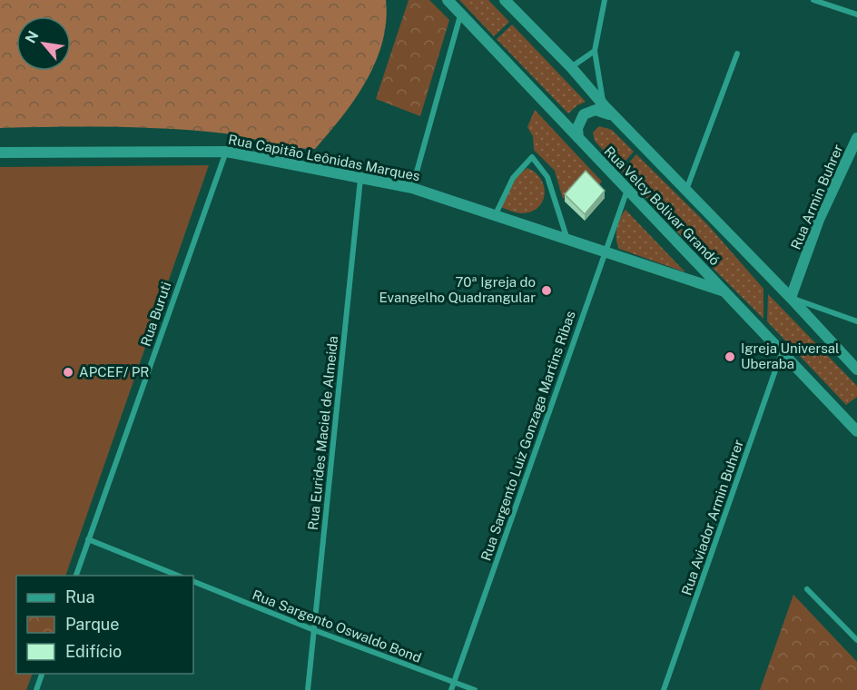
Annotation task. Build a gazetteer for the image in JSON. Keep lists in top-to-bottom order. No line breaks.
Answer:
{"streets":{"main road":["Rua Capitão Leônidas Marques","Rua Armin Buhrer","Rua Velcy Bolivar Grandó"],"street":["Rua Buruti","Rua Eurides Maciel de Almeida","Rua Sargento Luiz Gonzaga Martins Ribas","Rua Aviador Armin Buhrer","Rua Sargento Oswaldo Bond"]},"crossings":[["Rua Capitão Leônidas Marques","Rua Velcy Bolivar Grandó"],["Rua Capitão Leônidas Marques","Rua Buruti"],["Rua Capitão Leônidas Marques","Rua Eurides Maciel de Almeida"],["Rua Capitão Leônidas Marques","Rua Sargento Luiz Gonzaga Martins Ribas"],["Rua Armin Buhrer","Rua Velcy Bolivar Grandó"],["Rua Velcy Bolivar Grandó","Rua Sargento Luiz Gonzaga Martins Ribas"],["Rua Velcy Bolivar Grandó","Rua Aviador Armin Buhrer"],["Rua Eurides Maciel de Almeida","Rua Sargento Oswaldo Bond"],["Rua Sargento Luiz Gonzaga Martins Ribas","Rua Sargento Oswaldo Bond"]],"places":["70ª Igreja do Evangelho Quadrangular","Igreja Universal Uberaba","APCEF/ PR"],"legend":["Rua","Parque","Edifício"],"north":"top left"}
